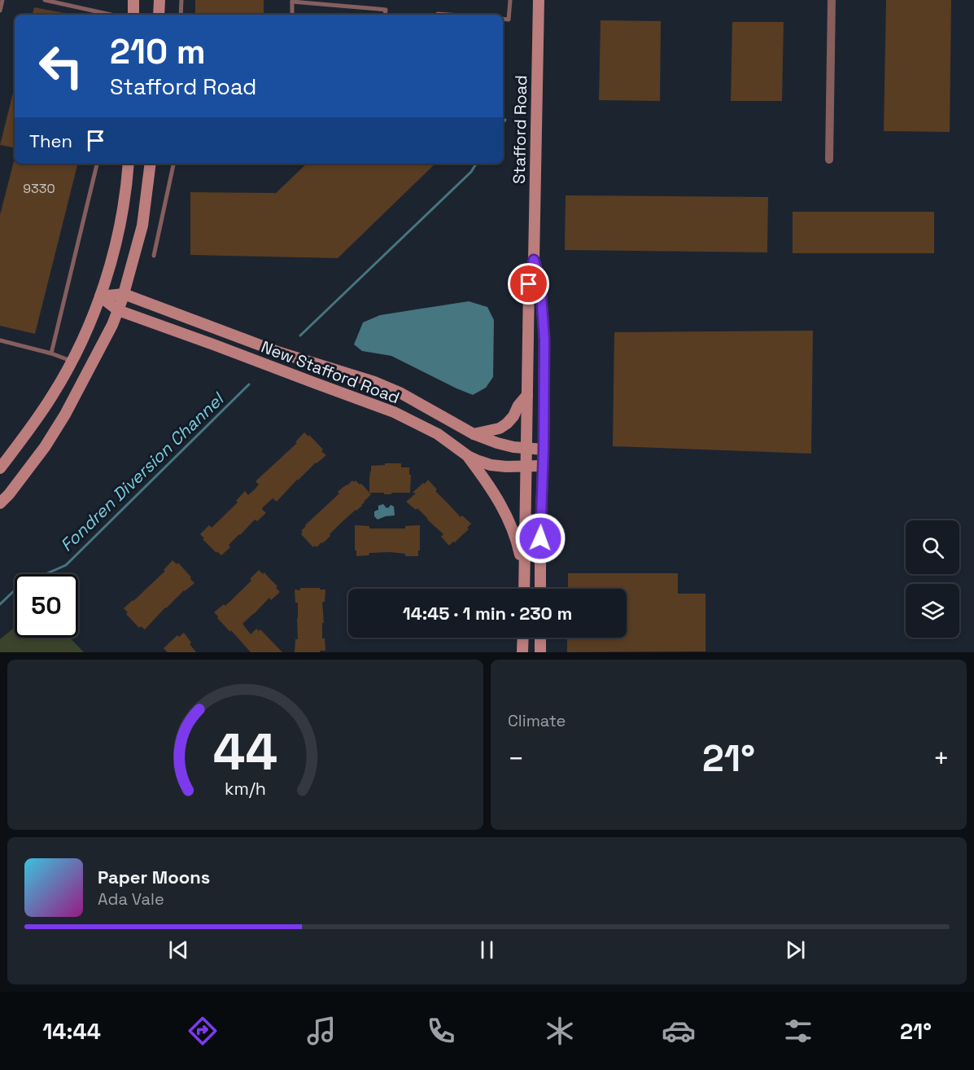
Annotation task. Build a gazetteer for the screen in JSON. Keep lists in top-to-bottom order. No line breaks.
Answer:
{"streets":{"main road":["Stafford Road","New Stafford Road"]},"crossings":[["Stafford Road","New Stafford Road"]],"water":["Fondren Diversion Channel"],"house_numbers":["9330"],"page":{"turn":["210 m","Stafford Road"],"then":"Then","limit":"50","trip":"14:45 · 1 min · 230 m","tile":"Climate","heat":["−","21°","+"],"song":["Paper Moons","Ada Vale"],"tabs":["14:44","21°"],"gauge":["44","km/h"]}}
